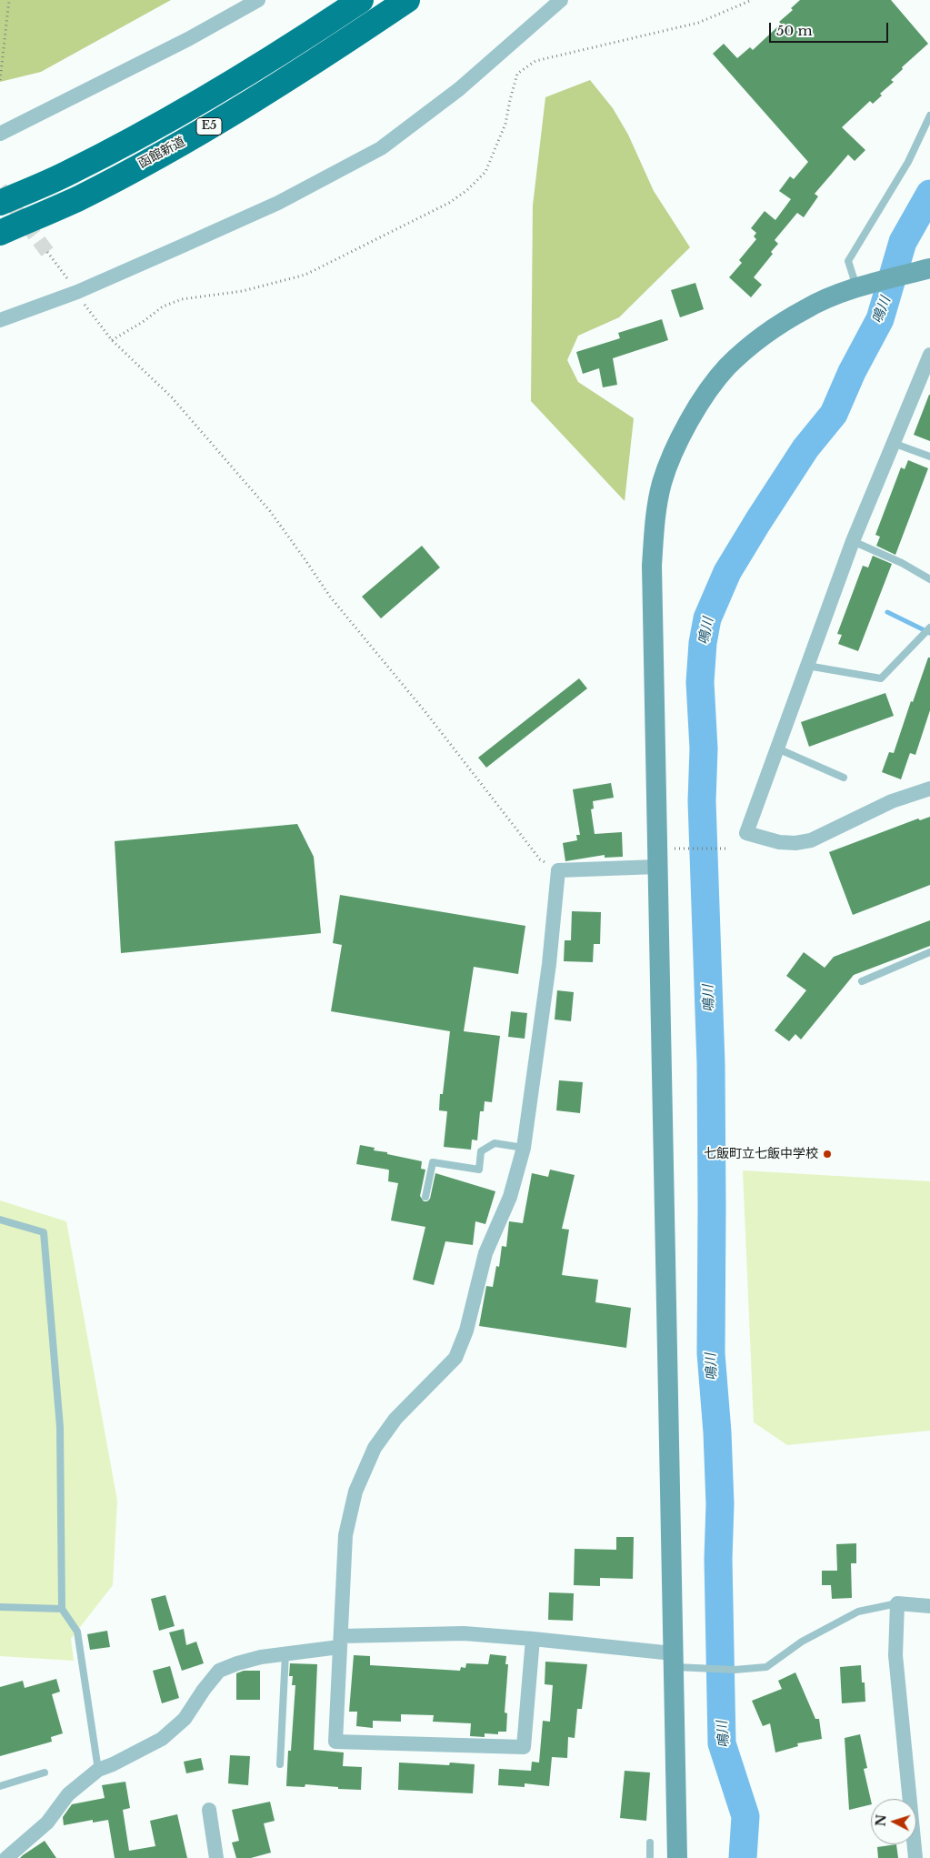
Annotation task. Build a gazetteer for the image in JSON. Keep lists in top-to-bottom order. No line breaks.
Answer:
{"streets":{"highway":["E5","函館新道"]},"water":["鳴川"],"places":["七飯町立七飯中学校"],"scale_bar":"50 m","north":"left"}
